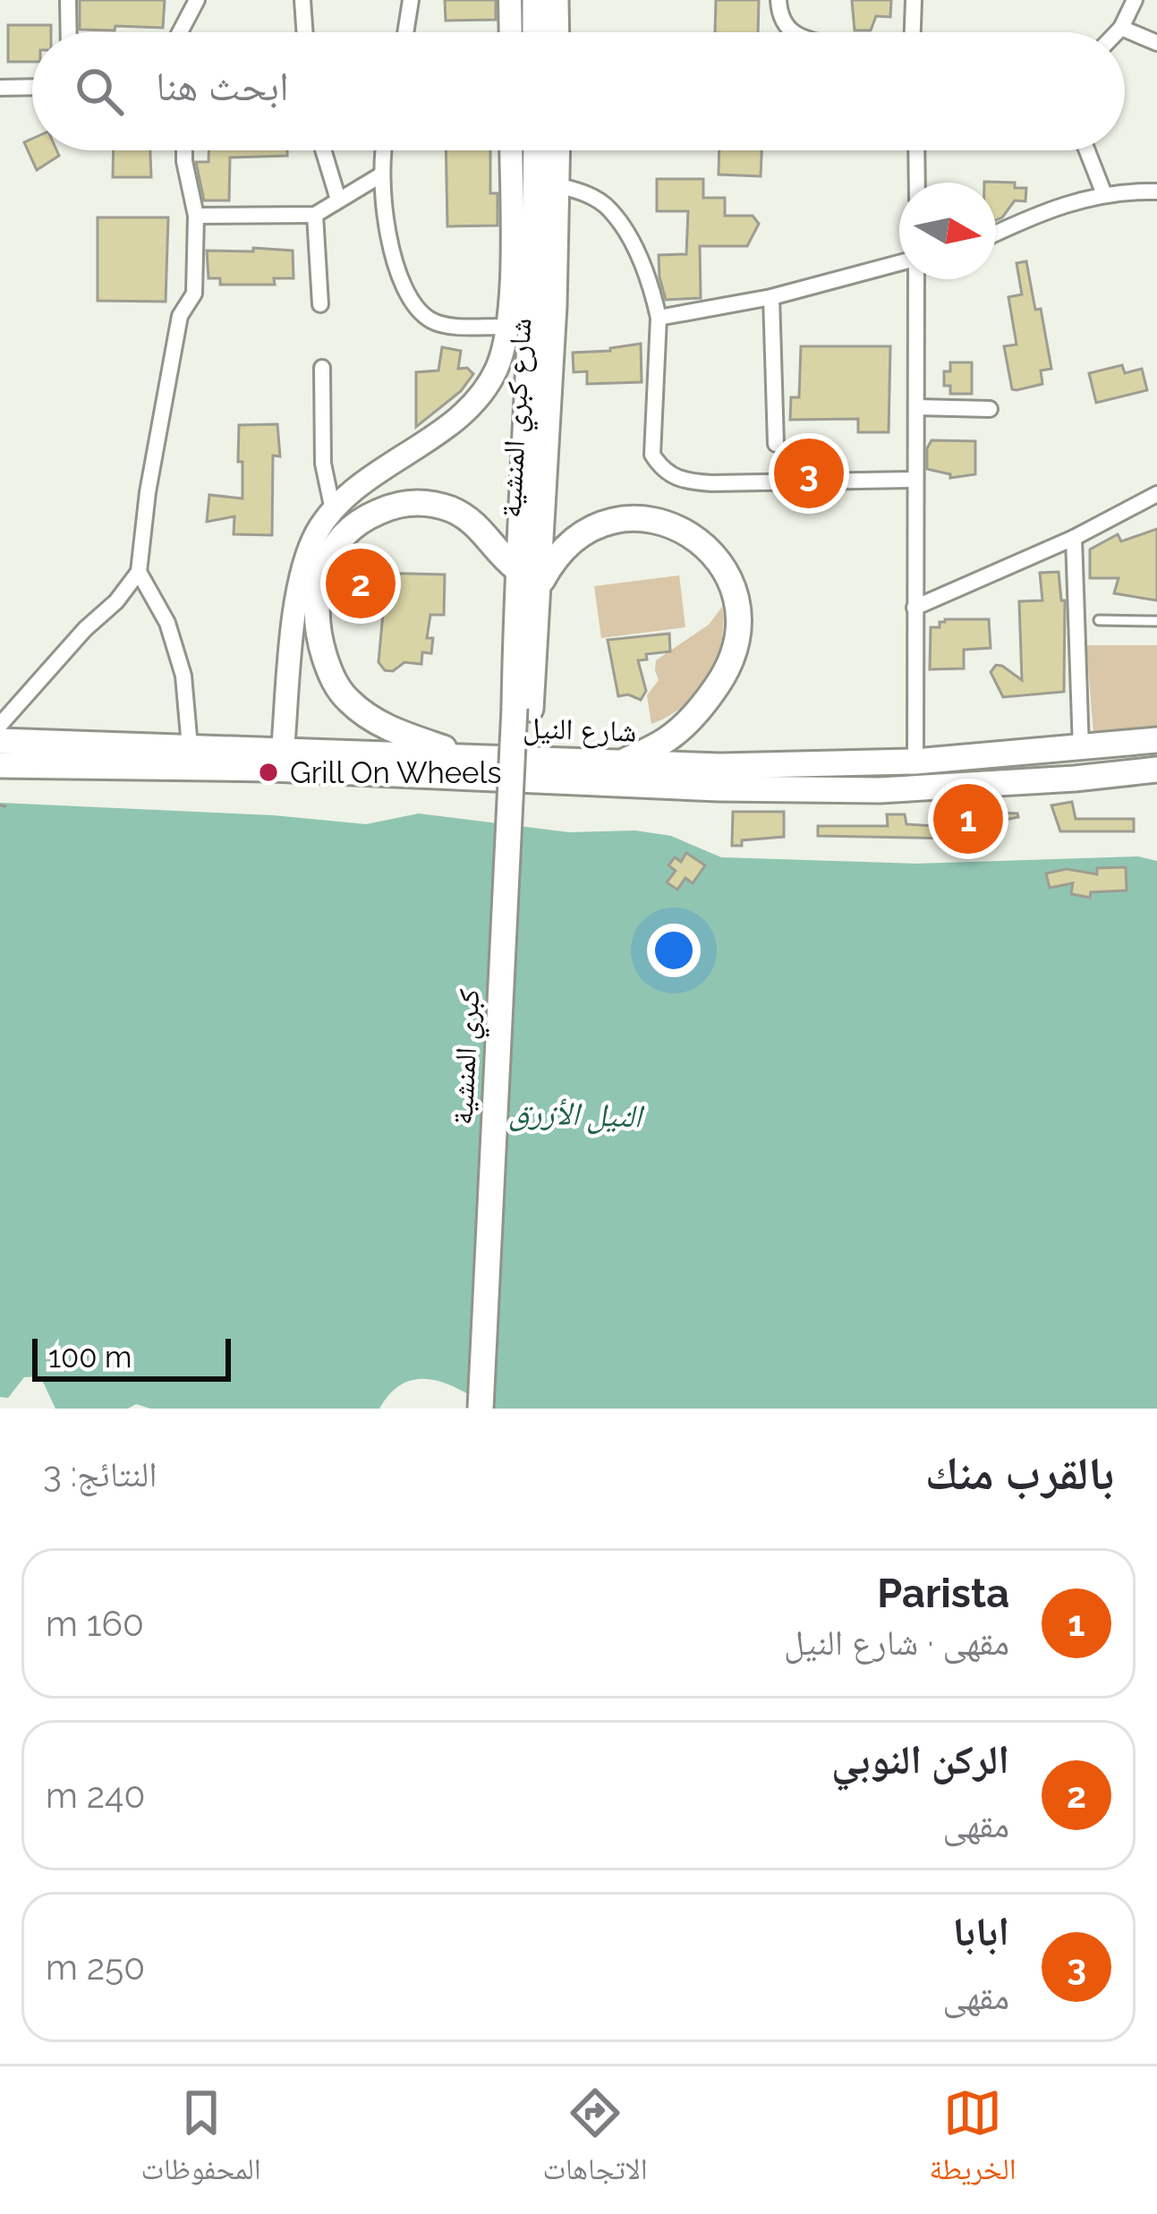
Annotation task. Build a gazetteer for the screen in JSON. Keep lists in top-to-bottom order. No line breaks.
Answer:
{"streets":{"main road":["شارع كبري المنشية","شارع النيل","كبري المنشية"]},"crossings":[["شارع كبري المنشية","كبري المنشية"]],"water":["النيل الأزرق"],"places":["Grill On Wheels"],"scale_bar":"100 m","north":"right","page":{"search":"ابحث هنا","pins":["3","2","1"],"scale":"100 m","heading":["بالقرب منك","النتائج: 3"],"list":[{"mark":"1","name":"Parista","note":"مقهى · شارع النيل","value":"160 m"},{"mark":"2","name":"الركن النوبي","note":"مقهى","value":"240 m"},{"mark":"3","name":"ابابا","note":"مقهى","value":"250 m"}],"nav":["الخريطة","الاتجاهات","المحفوظات"]}}
